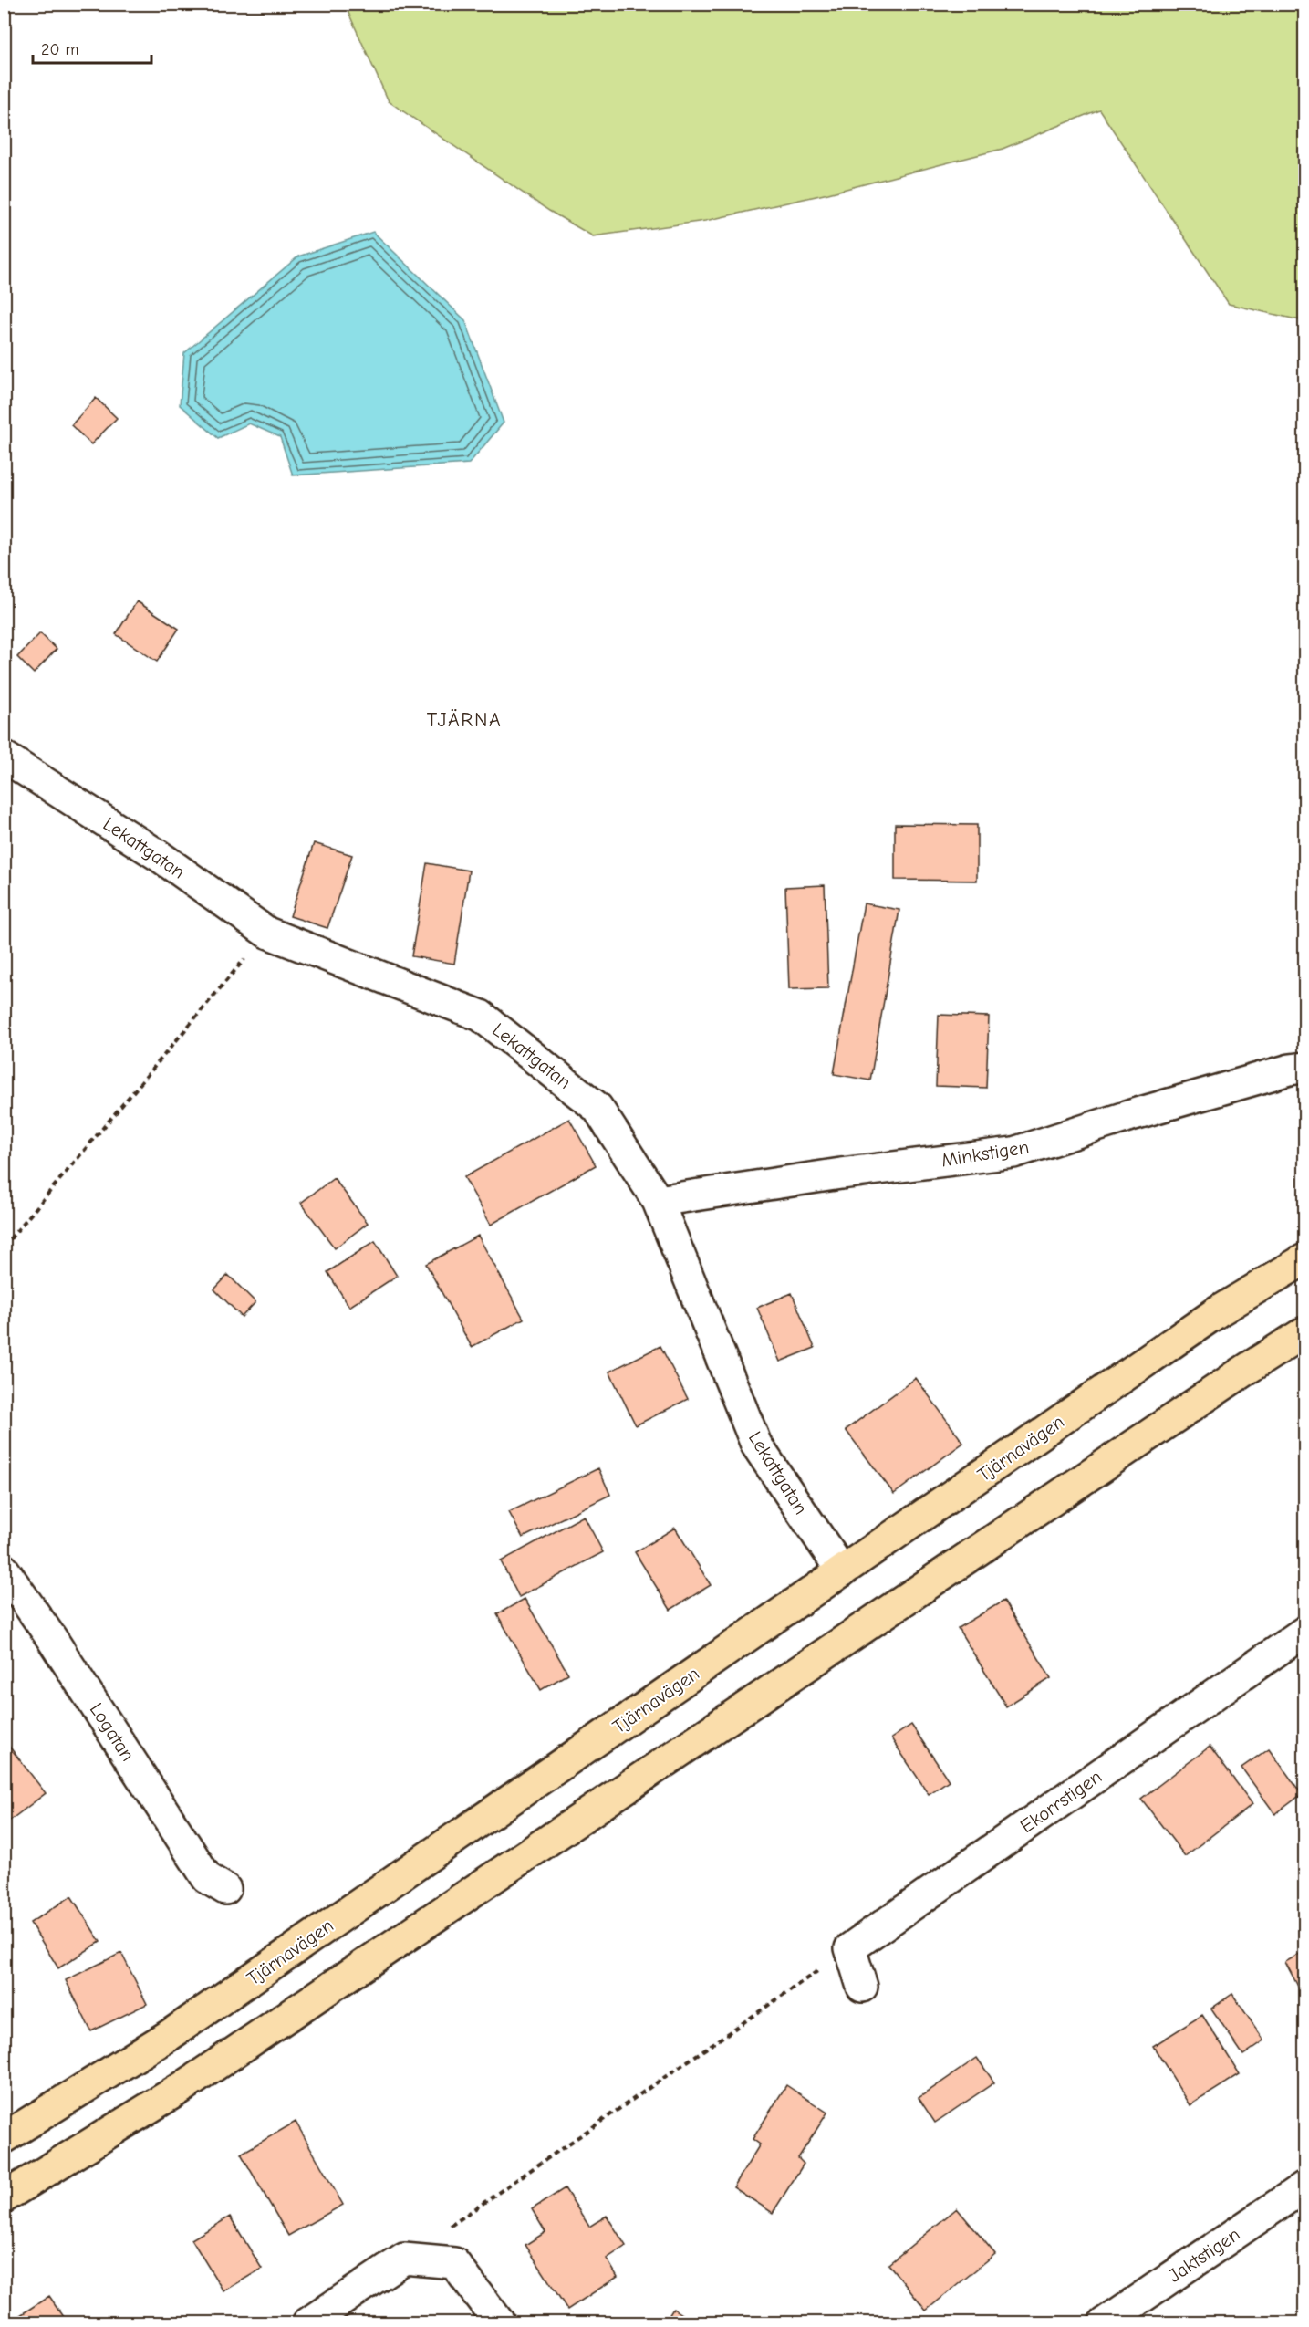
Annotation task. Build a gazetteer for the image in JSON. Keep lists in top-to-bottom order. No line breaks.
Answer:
{"streets":{"highway":["Tjärnavägen"],"street":["Lekattgatan","Minkstigen","Logatan","Ekorrstigen","Jaktstigen"]},"crossings":[["Lekattgatan","Minkstigen"],["Lekattgatan","Tjärnavägen"]],"districts":["TJÄRNA"],"scale_bar":"20 m"}
